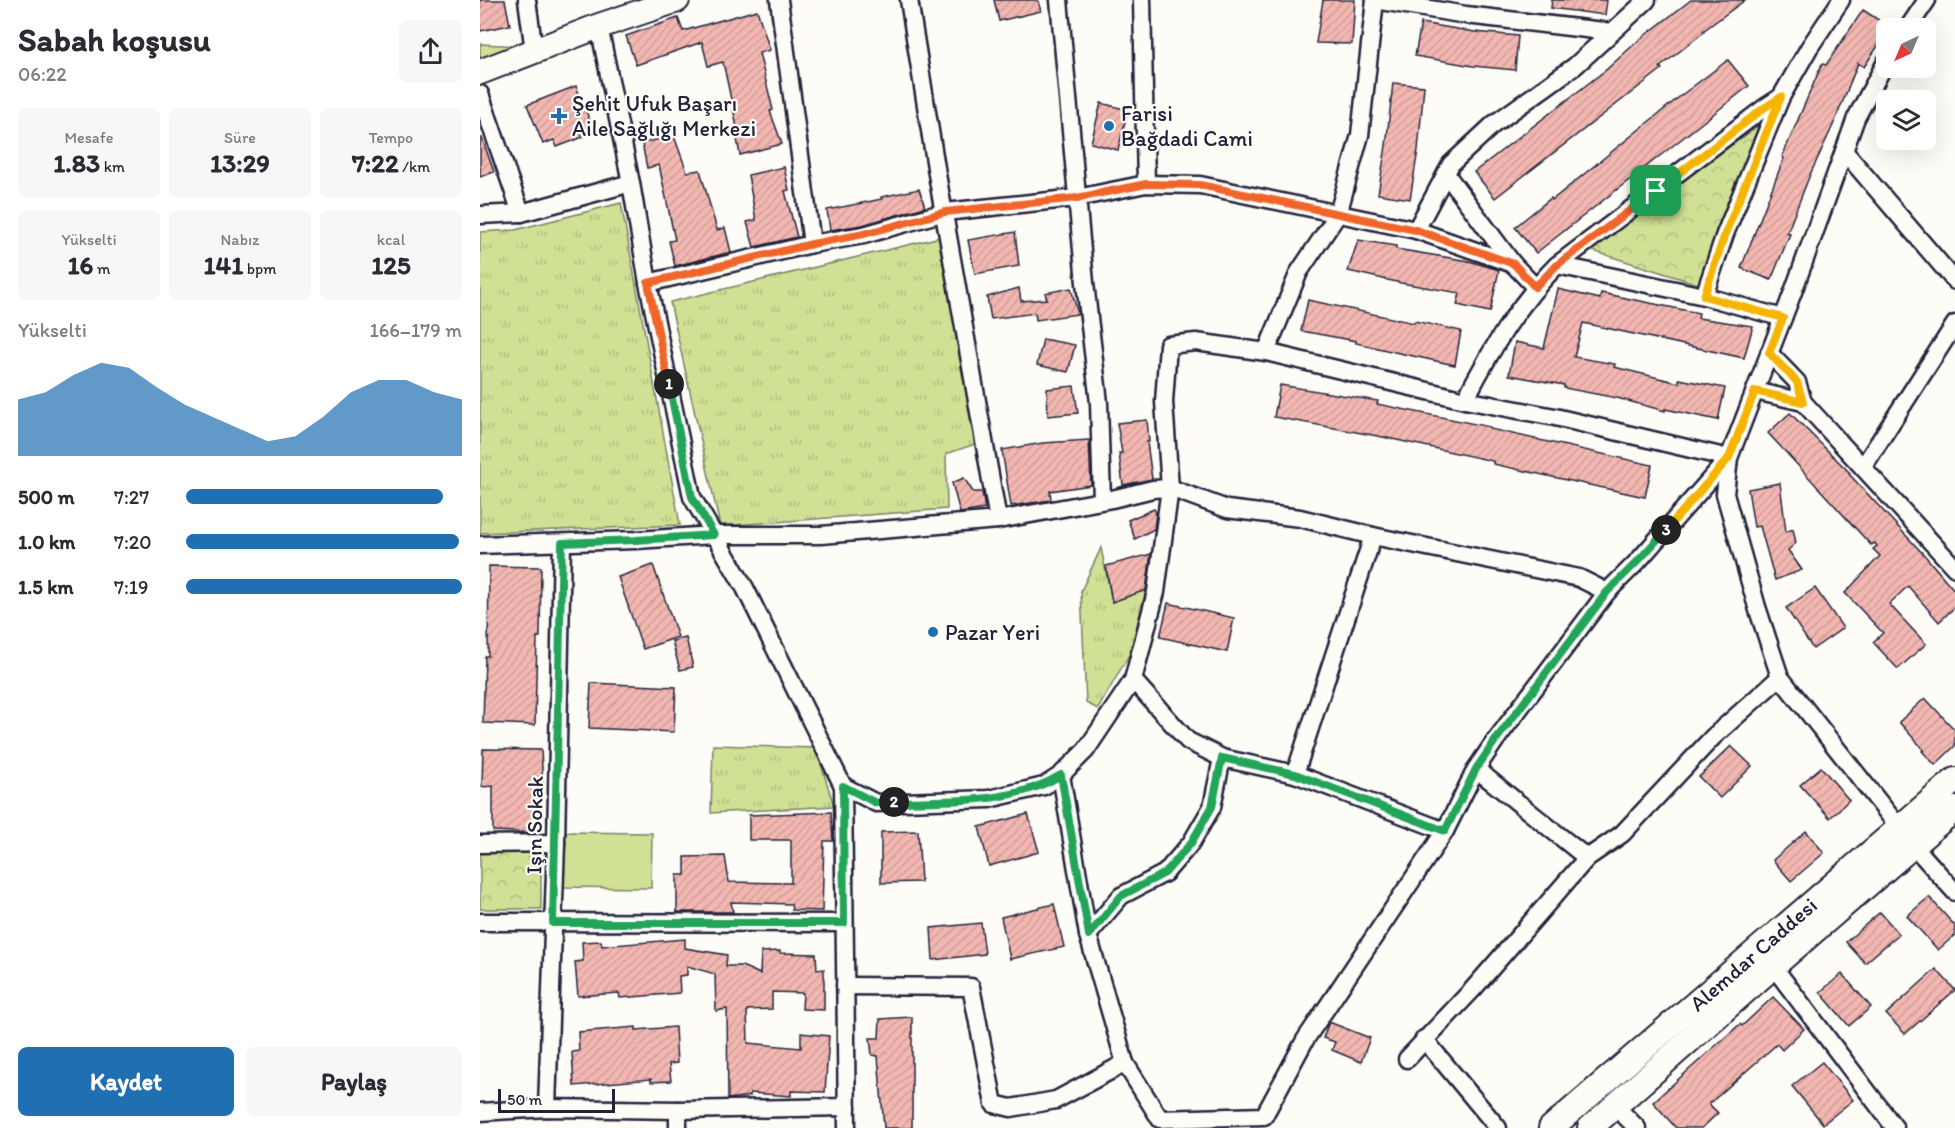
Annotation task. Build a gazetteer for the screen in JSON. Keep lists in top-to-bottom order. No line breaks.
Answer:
{"streets":{"main road":["Alemdar Caddesi"],"street":["Işın Sokak"]},"places":{"health":["Şehit Ufuk Başarı Aile Sağlığı Merkezi"],"other":["Farisi Bağdadi Cami","Pazar Yeri"]},"scale_bar":"50 m","north":"bottom left","page":{"heading":["Sabah koşusu","06:22"],"stats":[["Mesafe","1.83 km"],["Süre","13:29"],["Tempo","7:22 /km"],["Yükselti","16 m"],["Nabız","141 bpm"],["kcal","125"]],"chart":["Yükselti","166–179 m"],"pins":["1","3","2"],"list":[{"name":"500 m","note":"7:27"},{"name":"1.0 km","note":"7:20"},{"name":"1.5 km","note":"7:19"}],"buttons":["Kaydet","Paylaş"],"scale":"50 m"}}
